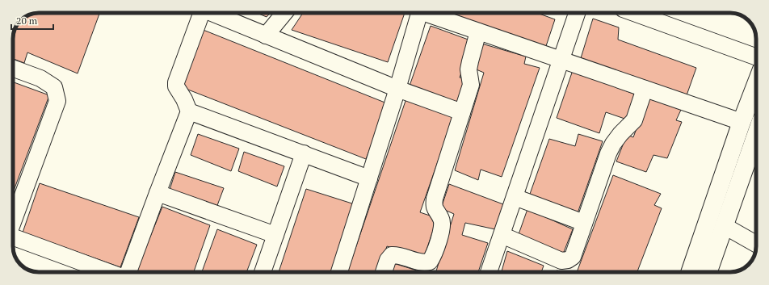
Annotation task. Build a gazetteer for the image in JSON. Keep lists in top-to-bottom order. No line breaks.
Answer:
{"scale_bar":"20 m"}
